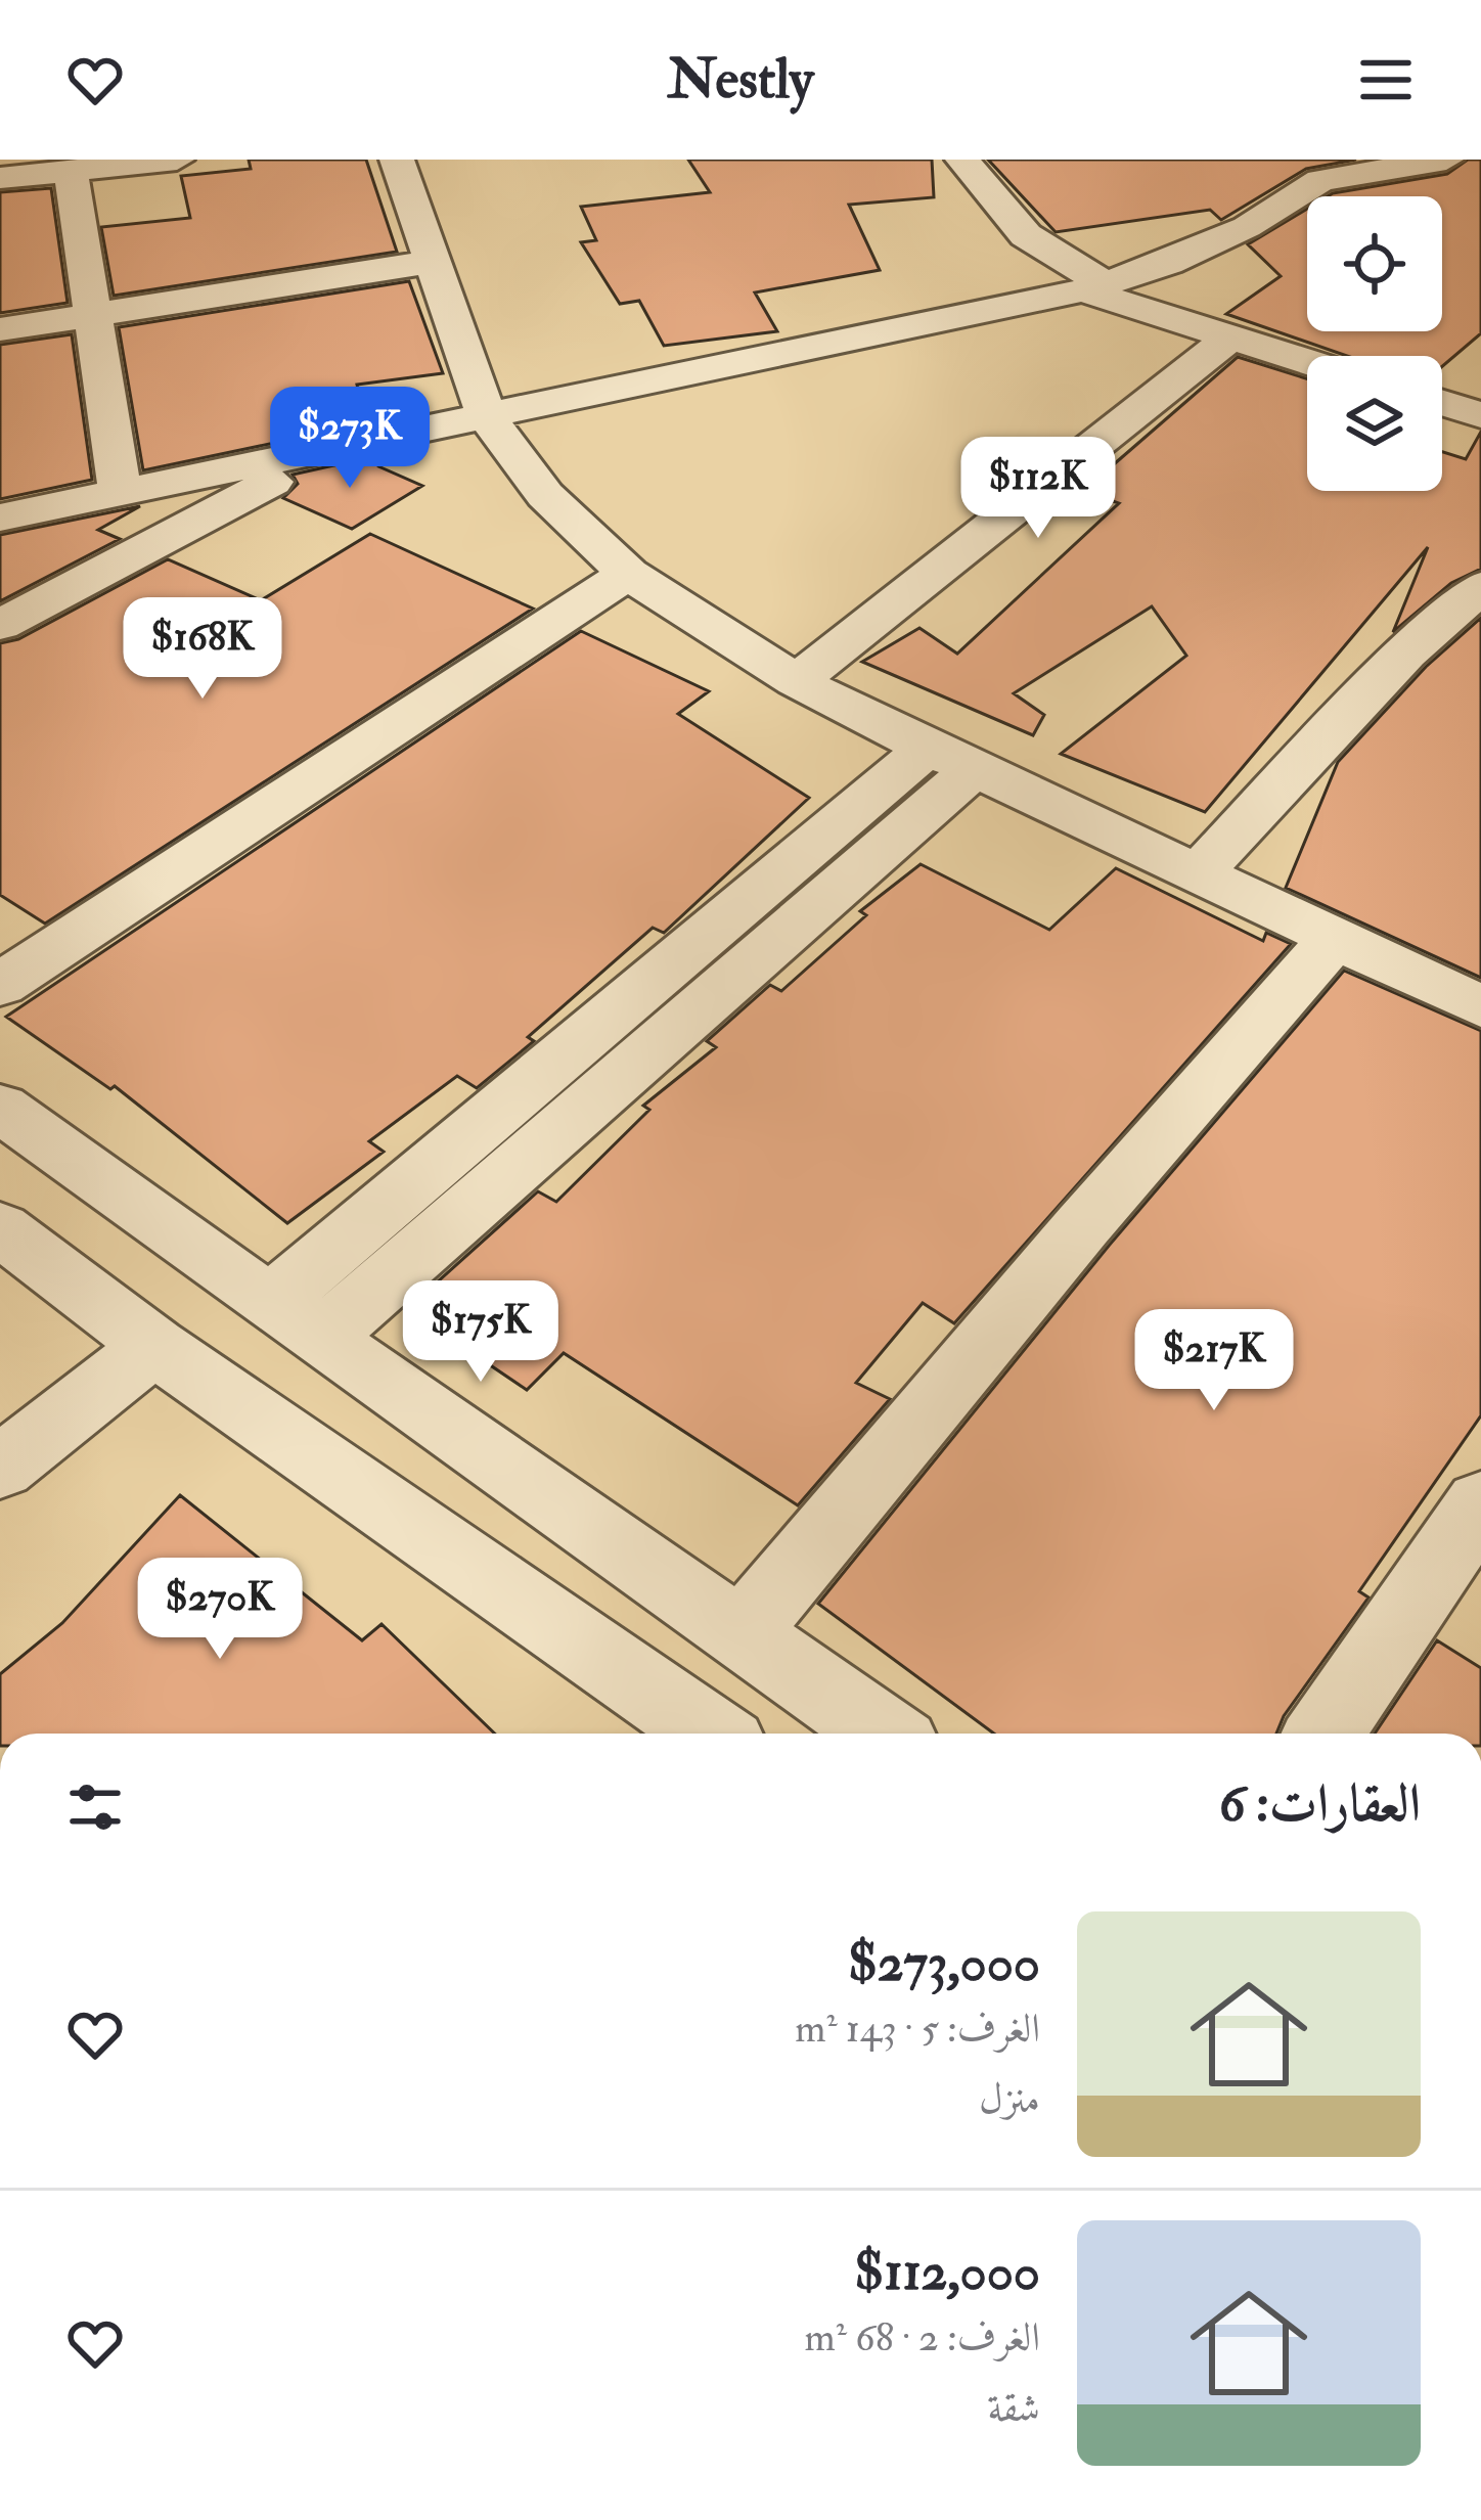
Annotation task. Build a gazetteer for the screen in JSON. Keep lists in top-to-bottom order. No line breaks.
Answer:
{"page":{"header":"Nestly","price":["$273K","$112K","$168K","$175K","$217K","$270K"],"heading":"العقارات: 6","list":[{"name":"$273,000","note":"الغرف: 5 · 143 m² · منزل"},{"name":"$112,000","note":"الغرف: 2 · 68 m² · شقة"}]}}
